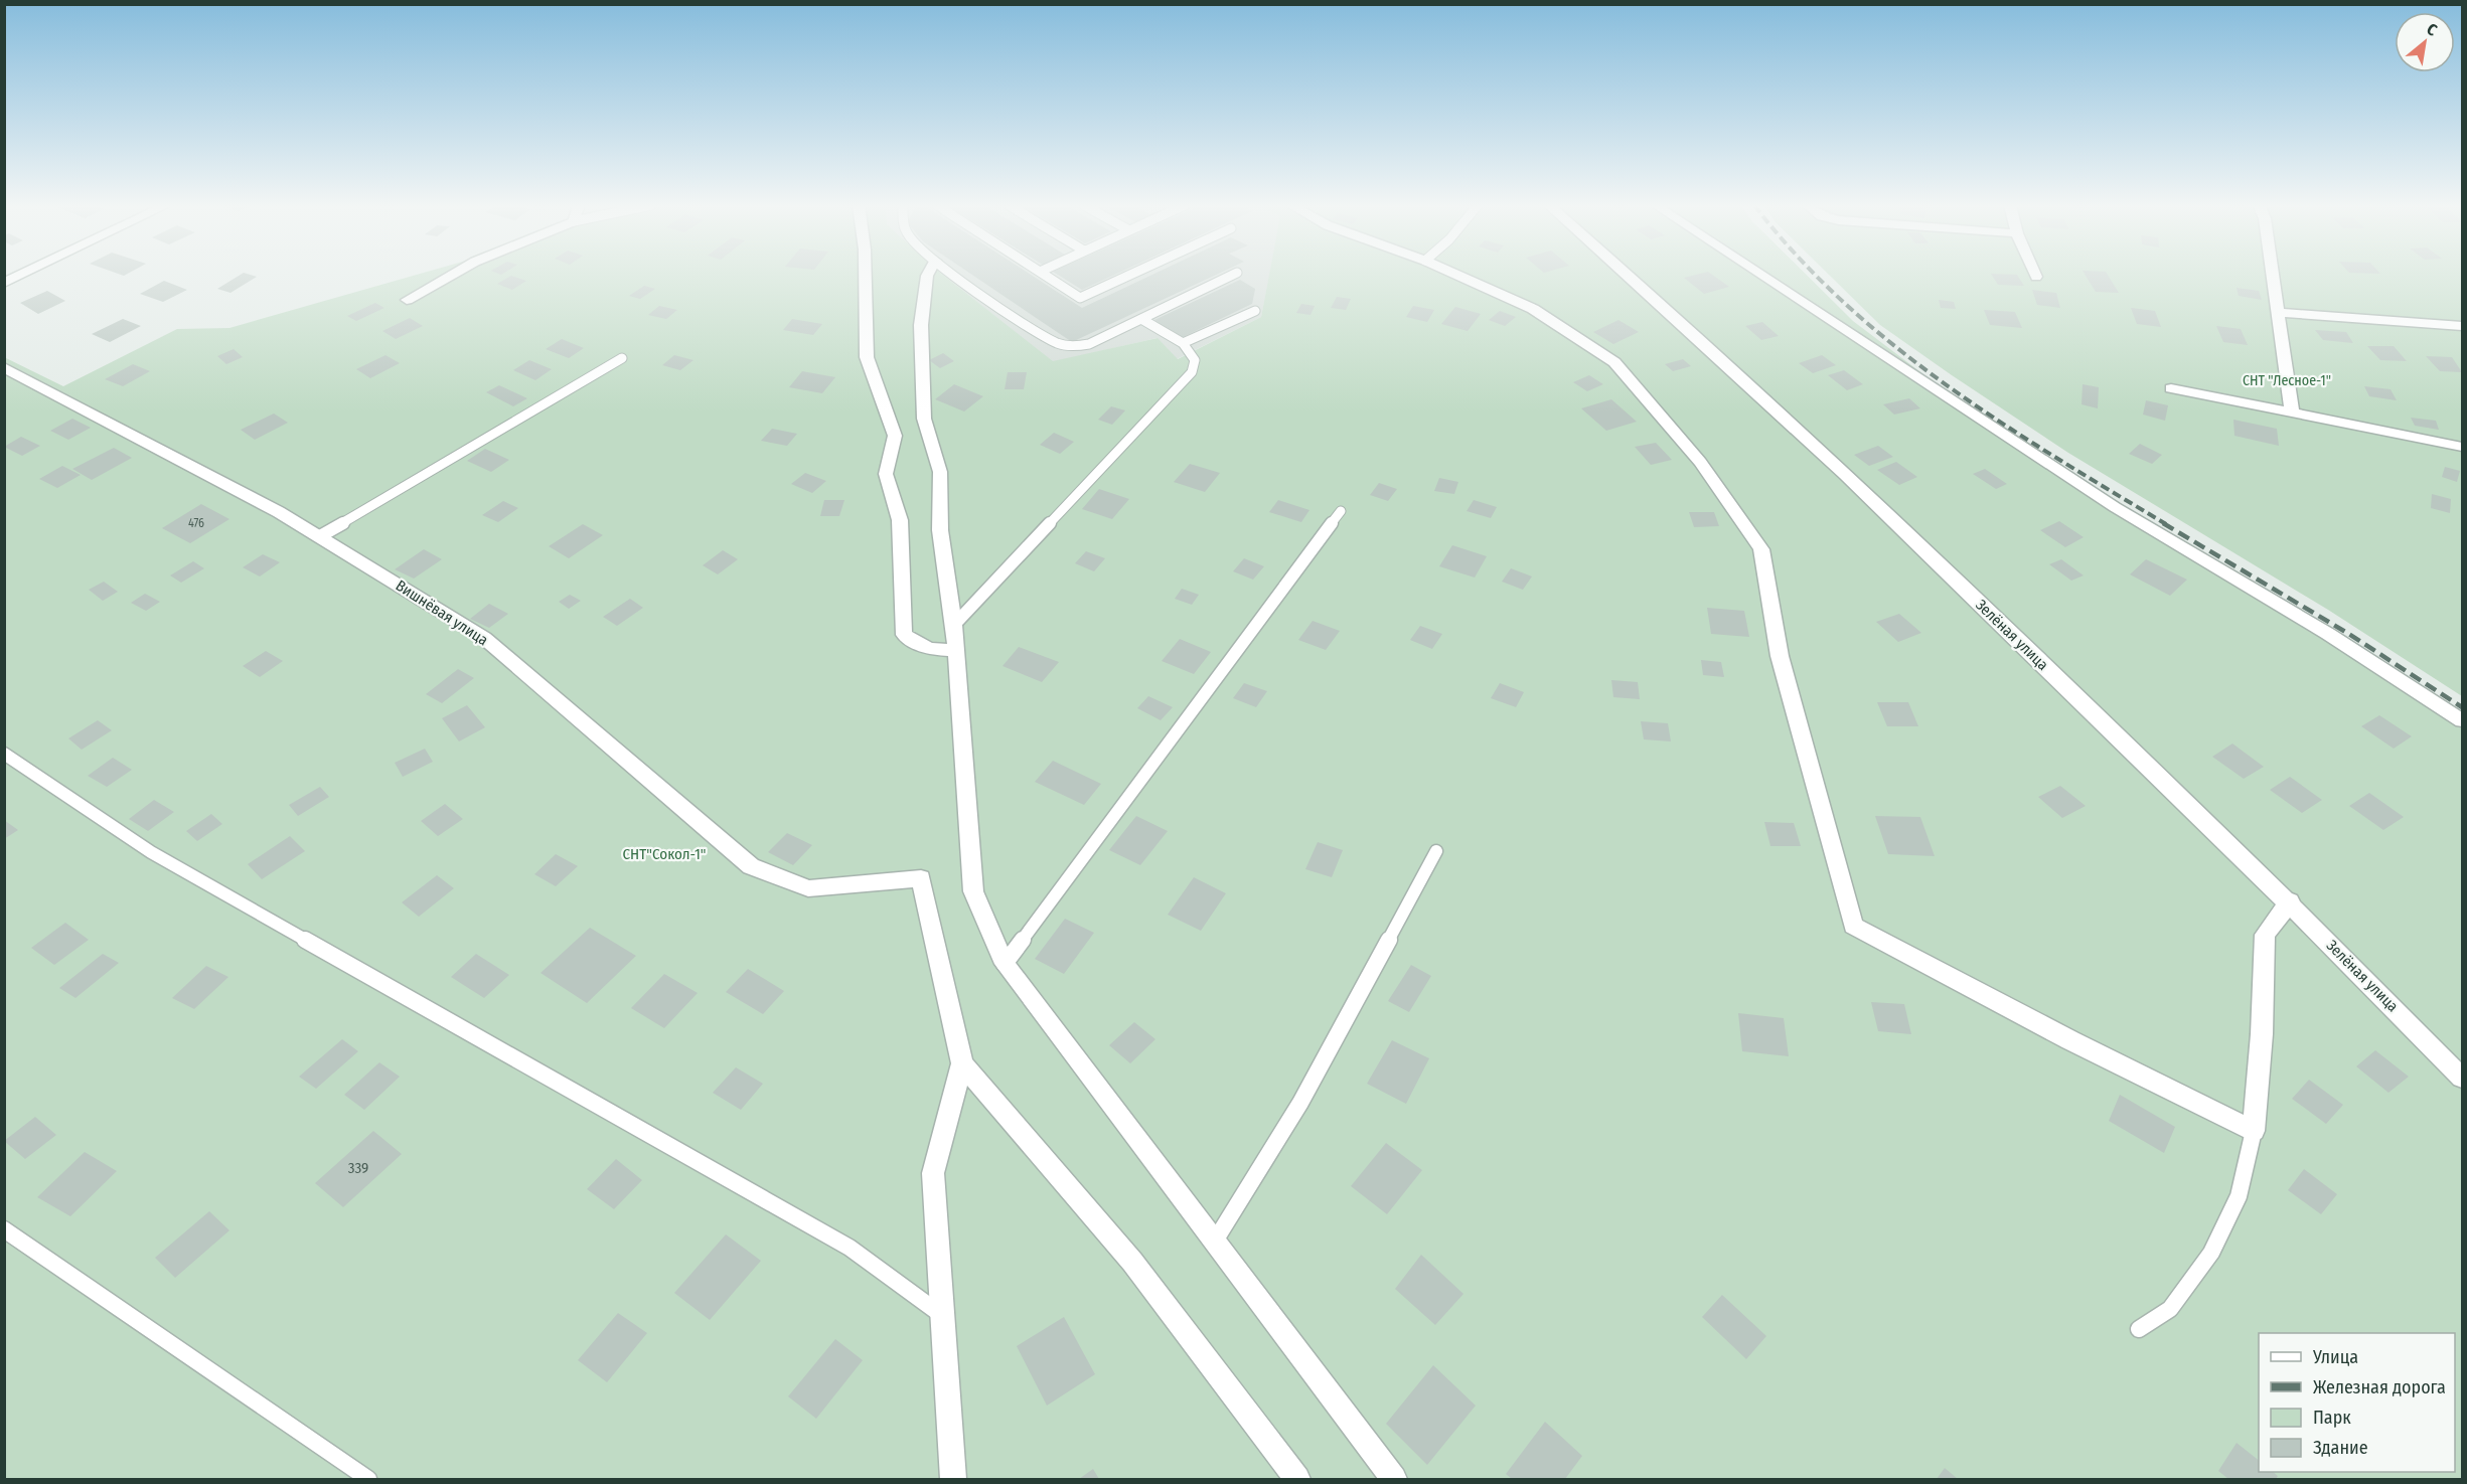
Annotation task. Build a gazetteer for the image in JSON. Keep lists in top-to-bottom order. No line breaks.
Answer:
{"streets":{"street":["Вишнёвая улица","Зелёная улица"]},"parks":["СНТ \"Лесное-1\"","СНТ\"Сокол-1\""],"house_numbers":["476","339"],"legend":["Улица","Железная дорога","Парк","Здание"],"north":"top right"}
